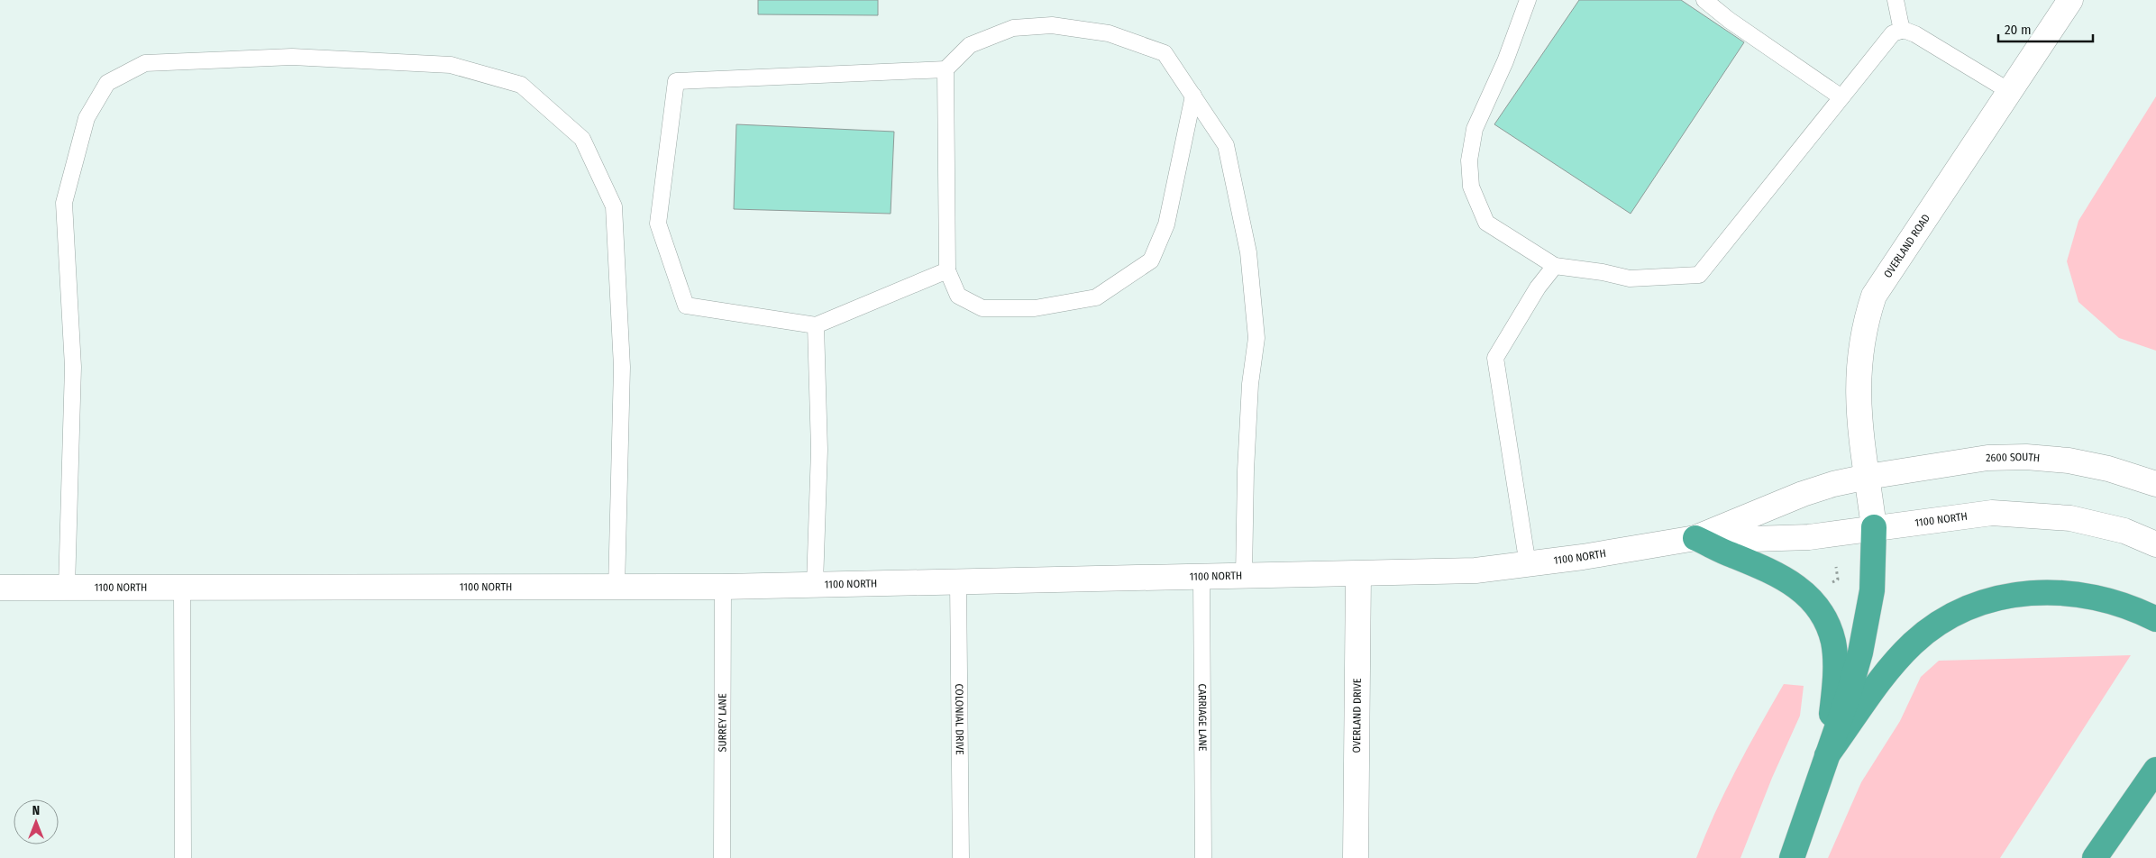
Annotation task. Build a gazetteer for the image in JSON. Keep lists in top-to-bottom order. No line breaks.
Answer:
{"streets":{"main road":["OVERLAND ROAD","2600 SOUTH","1100 NORTH","OVERLAND DRIVE"],"lane":["CARRIAGE LANE","COLONIAL DRIVE","SURREY LANE"]},"crossings":[["OVERLAND ROAD","2600 SOUTH"],["OVERLAND ROAD","1100 NORTH"],["2600 SOUTH","1100 NORTH"],["1100 NORTH","OVERLAND DRIVE"],["1100 NORTH","CARRIAGE LANE"],["1100 NORTH","COLONIAL DRIVE"],["1100 NORTH","SURREY LANE"]],"scale_bar":"20 m","north":"top"}
